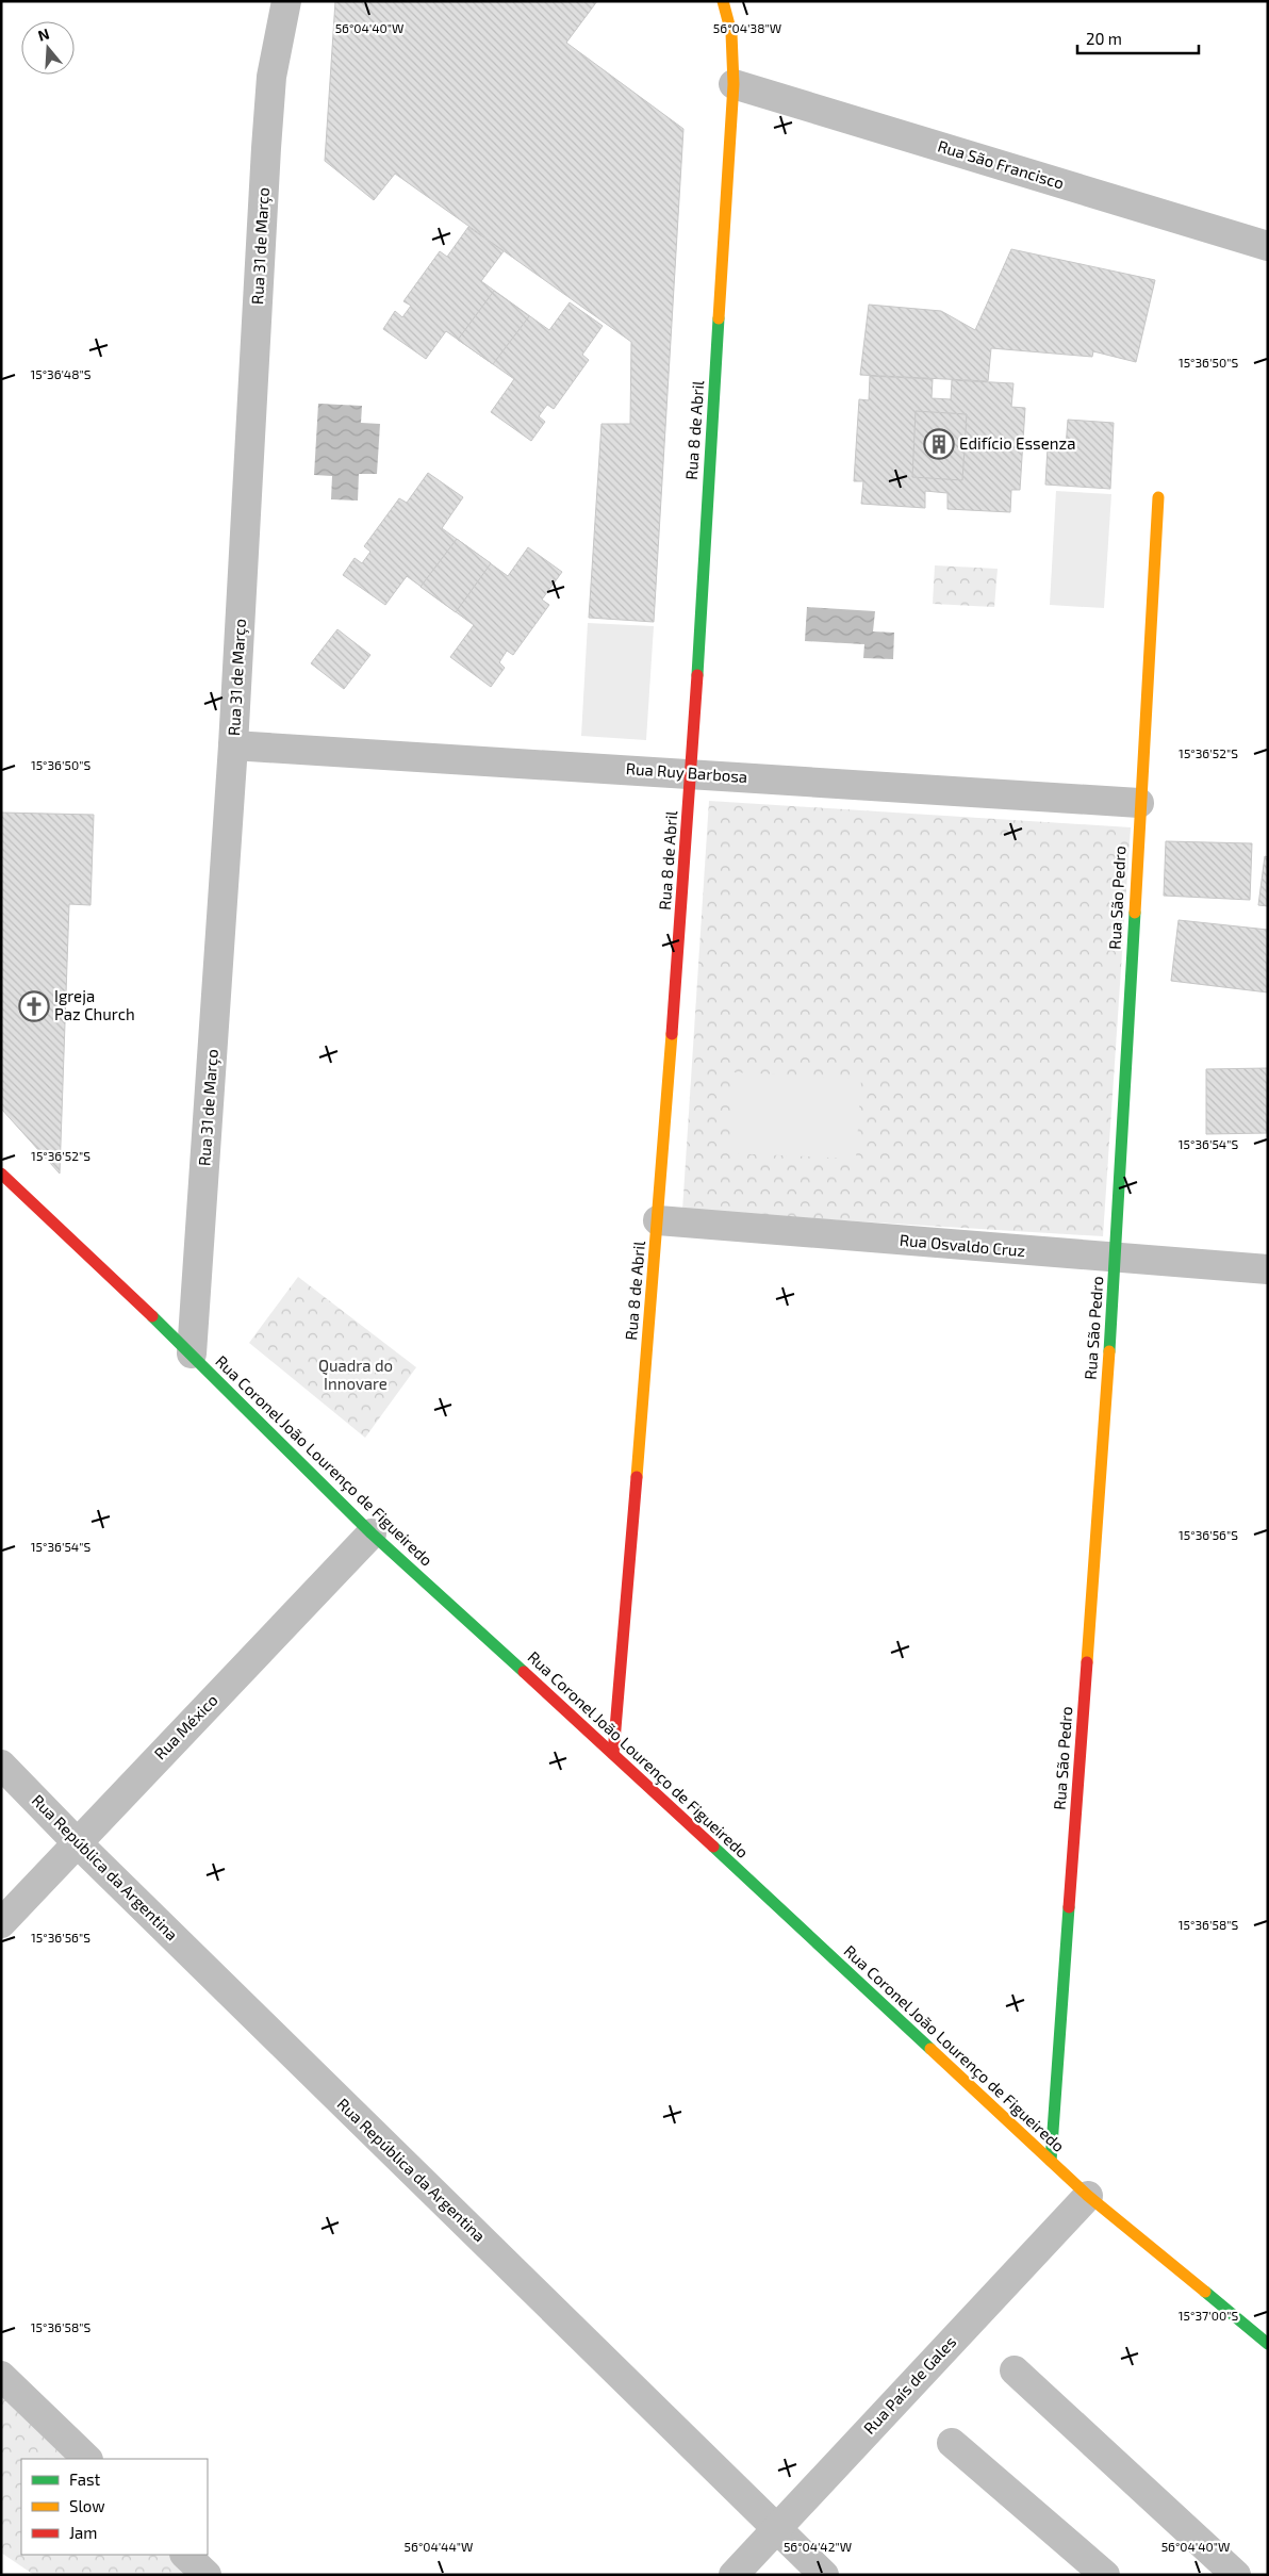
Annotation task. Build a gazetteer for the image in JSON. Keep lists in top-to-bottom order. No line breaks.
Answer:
{"streets":{"street":["Rua São Francisco","Rua 31 de Março","Rua 8 de Abril","Rua Ruy Barbosa","Rua São Pedro","Rua Osvaldo Cruz","Rua Coronel João Lourenço de Figueiredo","Rua México","Rua República da Argentina","Rua País de Gales"]},"crossings":[["Rua São Francisco","Rua 8 de Abril"],["Rua 31 de Março","Rua Ruy Barbosa"],["Rua 31 de Março","Rua Coronel João Lourenço de Figueiredo"],["Rua 8 de Abril","Rua Ruy Barbosa"],["Rua 8 de Abril","Rua Osvaldo Cruz"],["Rua 8 de Abril","Rua Coronel João Lourenço de Figueiredo"],["Rua Ruy Barbosa","Rua São Pedro"],["Rua São Pedro","Rua Osvaldo Cruz"],["Rua São Pedro","Rua Coronel João Lourenço de Figueiredo"],["Rua Coronel João Lourenço de Figueiredo","Rua México"],["Rua Coronel João Lourenço de Figueiredo","Rua País de Gales"],["Rua México","Rua República da Argentina"],["Rua República da Argentina","Rua País de Gales"]],"parks":["Quadra do Innovare"],"places":{"building":["Edifício Essenza"],"church":["Igreja Paz Church"]},"legend":["Fast","Slow","Jam"],"scale_bar":"20 m","north":"top","coordinates":["56°04'40\"W","56°04'38\"W","15°36'50\"S","15°36'48\"S","15°36'52\"S","15°36'54\"S","15°36'56\"S","15°36'58\"S","15°37'00\"S","56°04'44\"W","56°04'42\"W"]}
